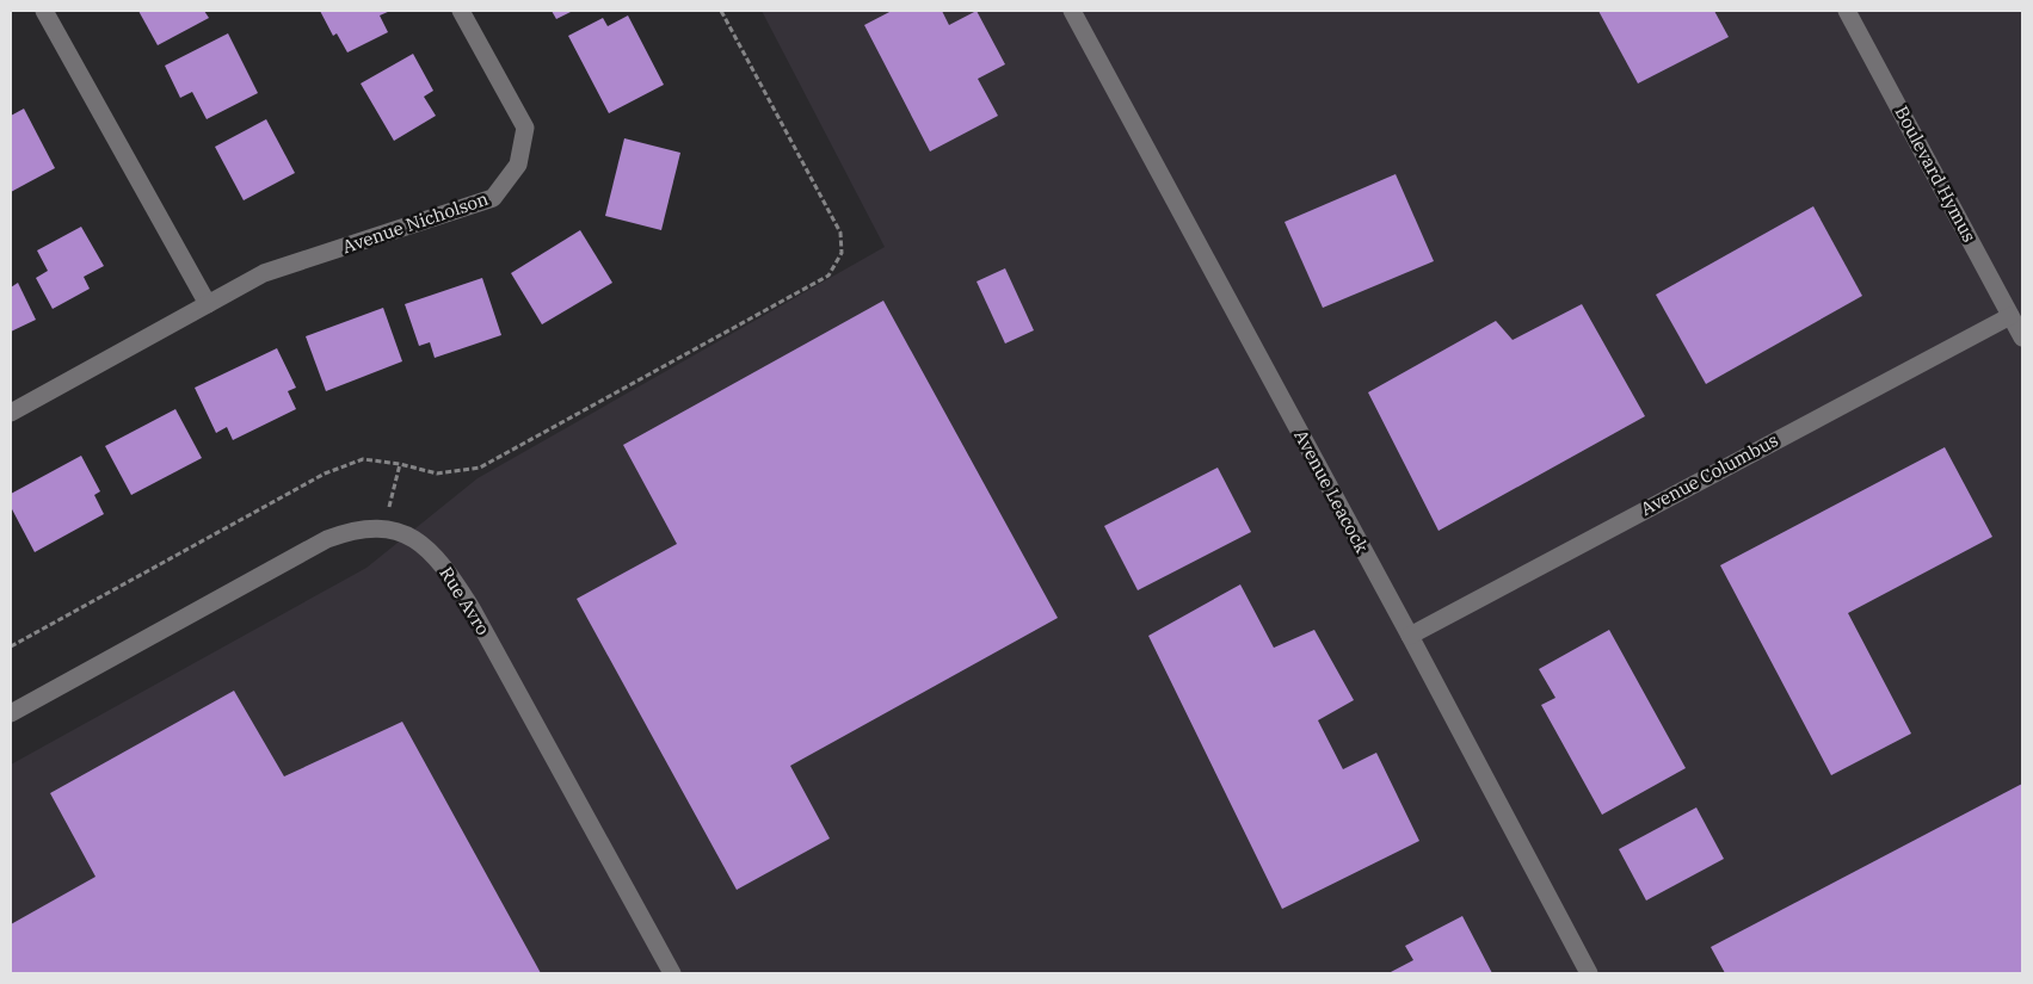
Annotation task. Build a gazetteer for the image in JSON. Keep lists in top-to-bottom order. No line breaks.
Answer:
{"streets":{"street":["Boulevard Hymus","Avenue Nicholson","Avenue Columbus","Avenue Leacock","Rue Avro"]},"crossings":[["Boulevard Hymus","Avenue Columbus"],["Avenue Columbus","Avenue Leacock"]]}
